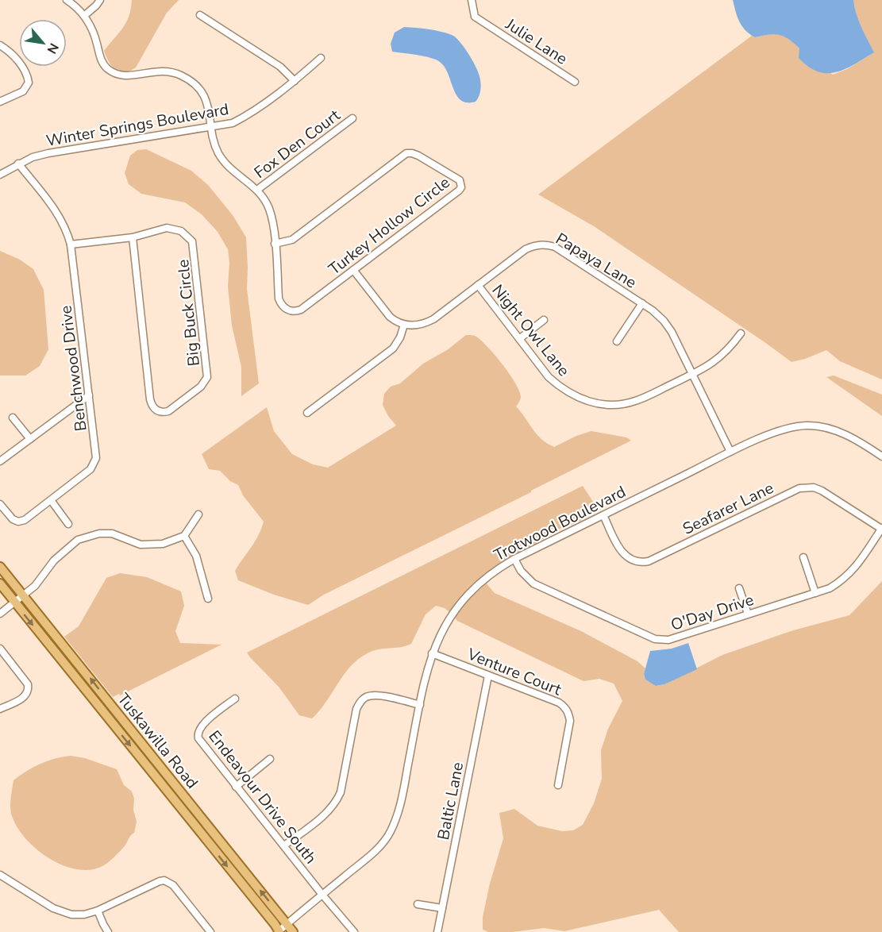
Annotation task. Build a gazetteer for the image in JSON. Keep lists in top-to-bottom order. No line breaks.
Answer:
{"streets":{"main road":["Tuskawilla Road"],"street":["Julie Lane","Winter Springs Boulevard","Fox Den Court","Turkey Hollow Circle","Papaya Lane","Big Buck Circle","Night Owl Lane","Benchwood Drive","Seafarer Lane","Trotwood Boulevard","O'Day Drive","Venture Court","Endeavour Drive South","Baltic Lane"]},"crossings":[["Winter Springs Boulevard","Benchwood Drive"],["Papaya Lane","Night Owl Lane"],["Papaya Lane","Trotwood Boulevard"],["Big Buck Circle","Benchwood Drive"],["Seafarer Lane","Trotwood Boulevard"],["Seafarer Lane","O'Day Drive"],["Trotwood Boulevard","O'Day Drive"],["Trotwood Boulevard","Venture Court"],["Trotwood Boulevard","Tuskawilla Road"],["Trotwood Boulevard","Endeavour Drive South"],["Venture Court","Baltic Lane"]],"north":"bottom right"}
